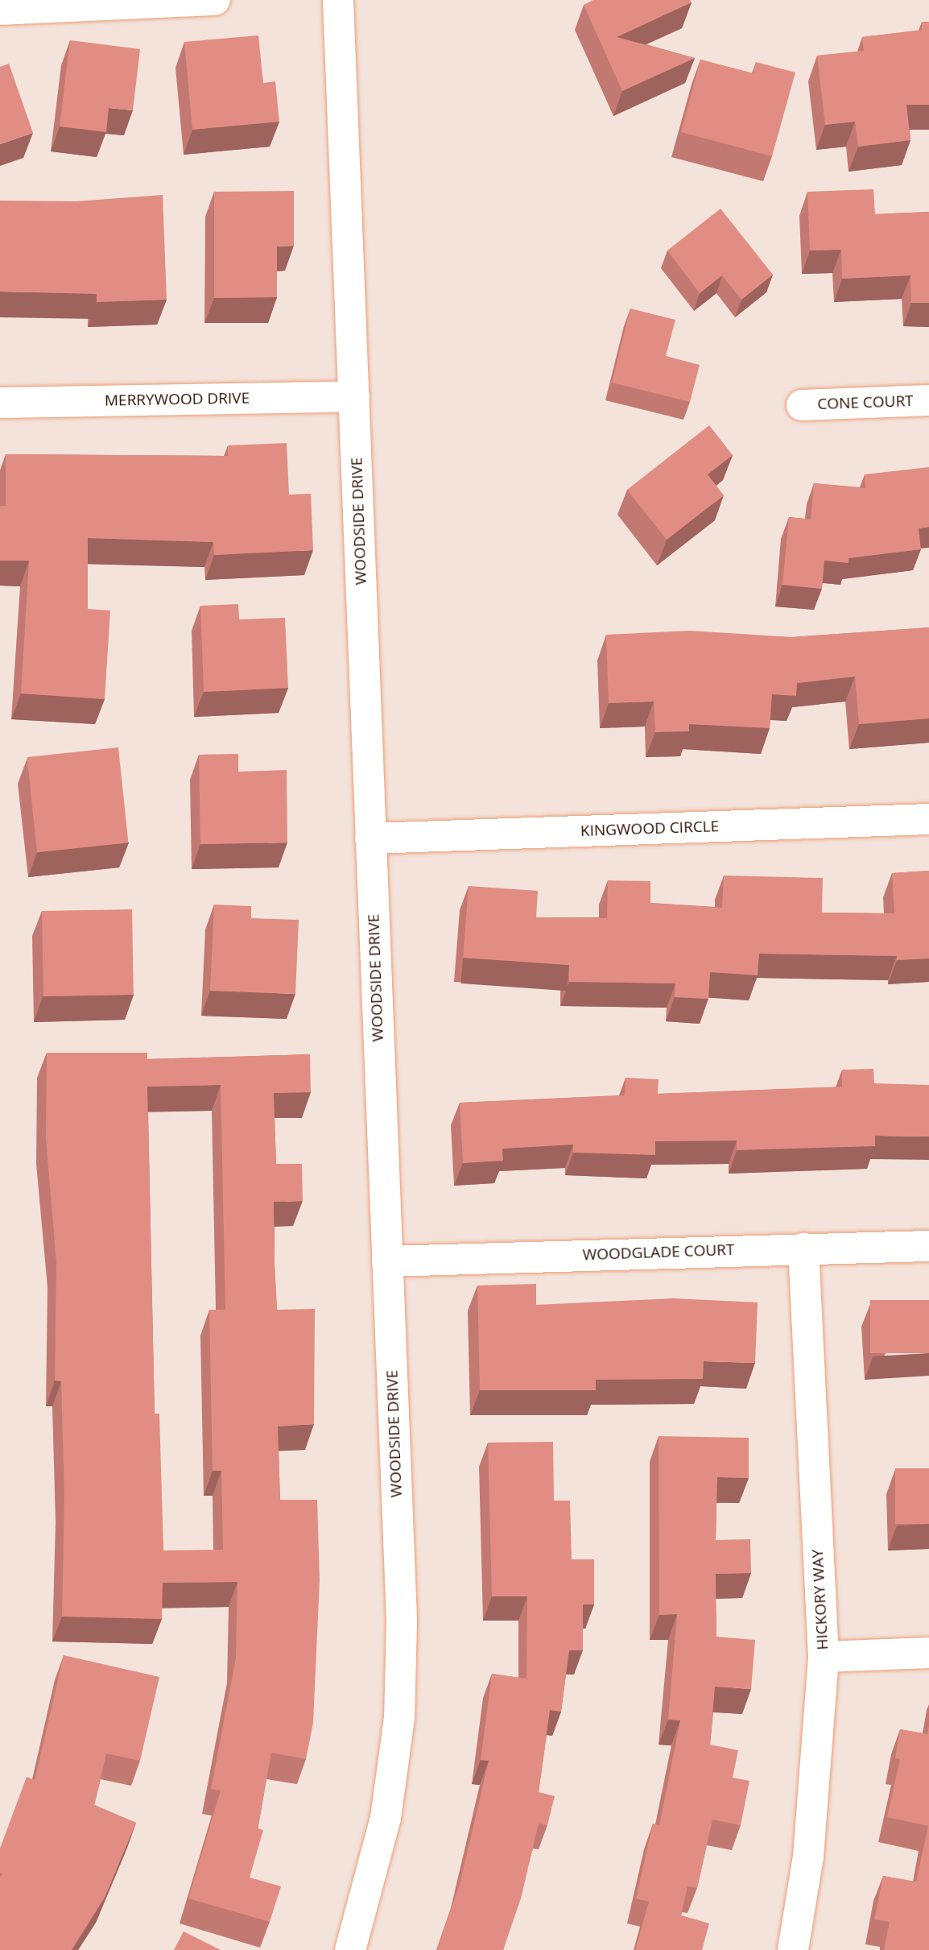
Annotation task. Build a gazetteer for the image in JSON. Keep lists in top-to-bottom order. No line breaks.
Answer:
{"streets":{"street":["MERRYWOOD DRIVE","CONE COURT","WOODSIDE DRIVE","KINGWOOD CIRCLE","WOODGLADE COURT","HICKORY WAY"]},"crossings":[["MERRYWOOD DRIVE","WOODSIDE DRIVE"],["WOODSIDE DRIVE","KINGWOOD CIRCLE"],["WOODSIDE DRIVE","WOODGLADE COURT"],["WOODGLADE COURT","HICKORY WAY"]]}
